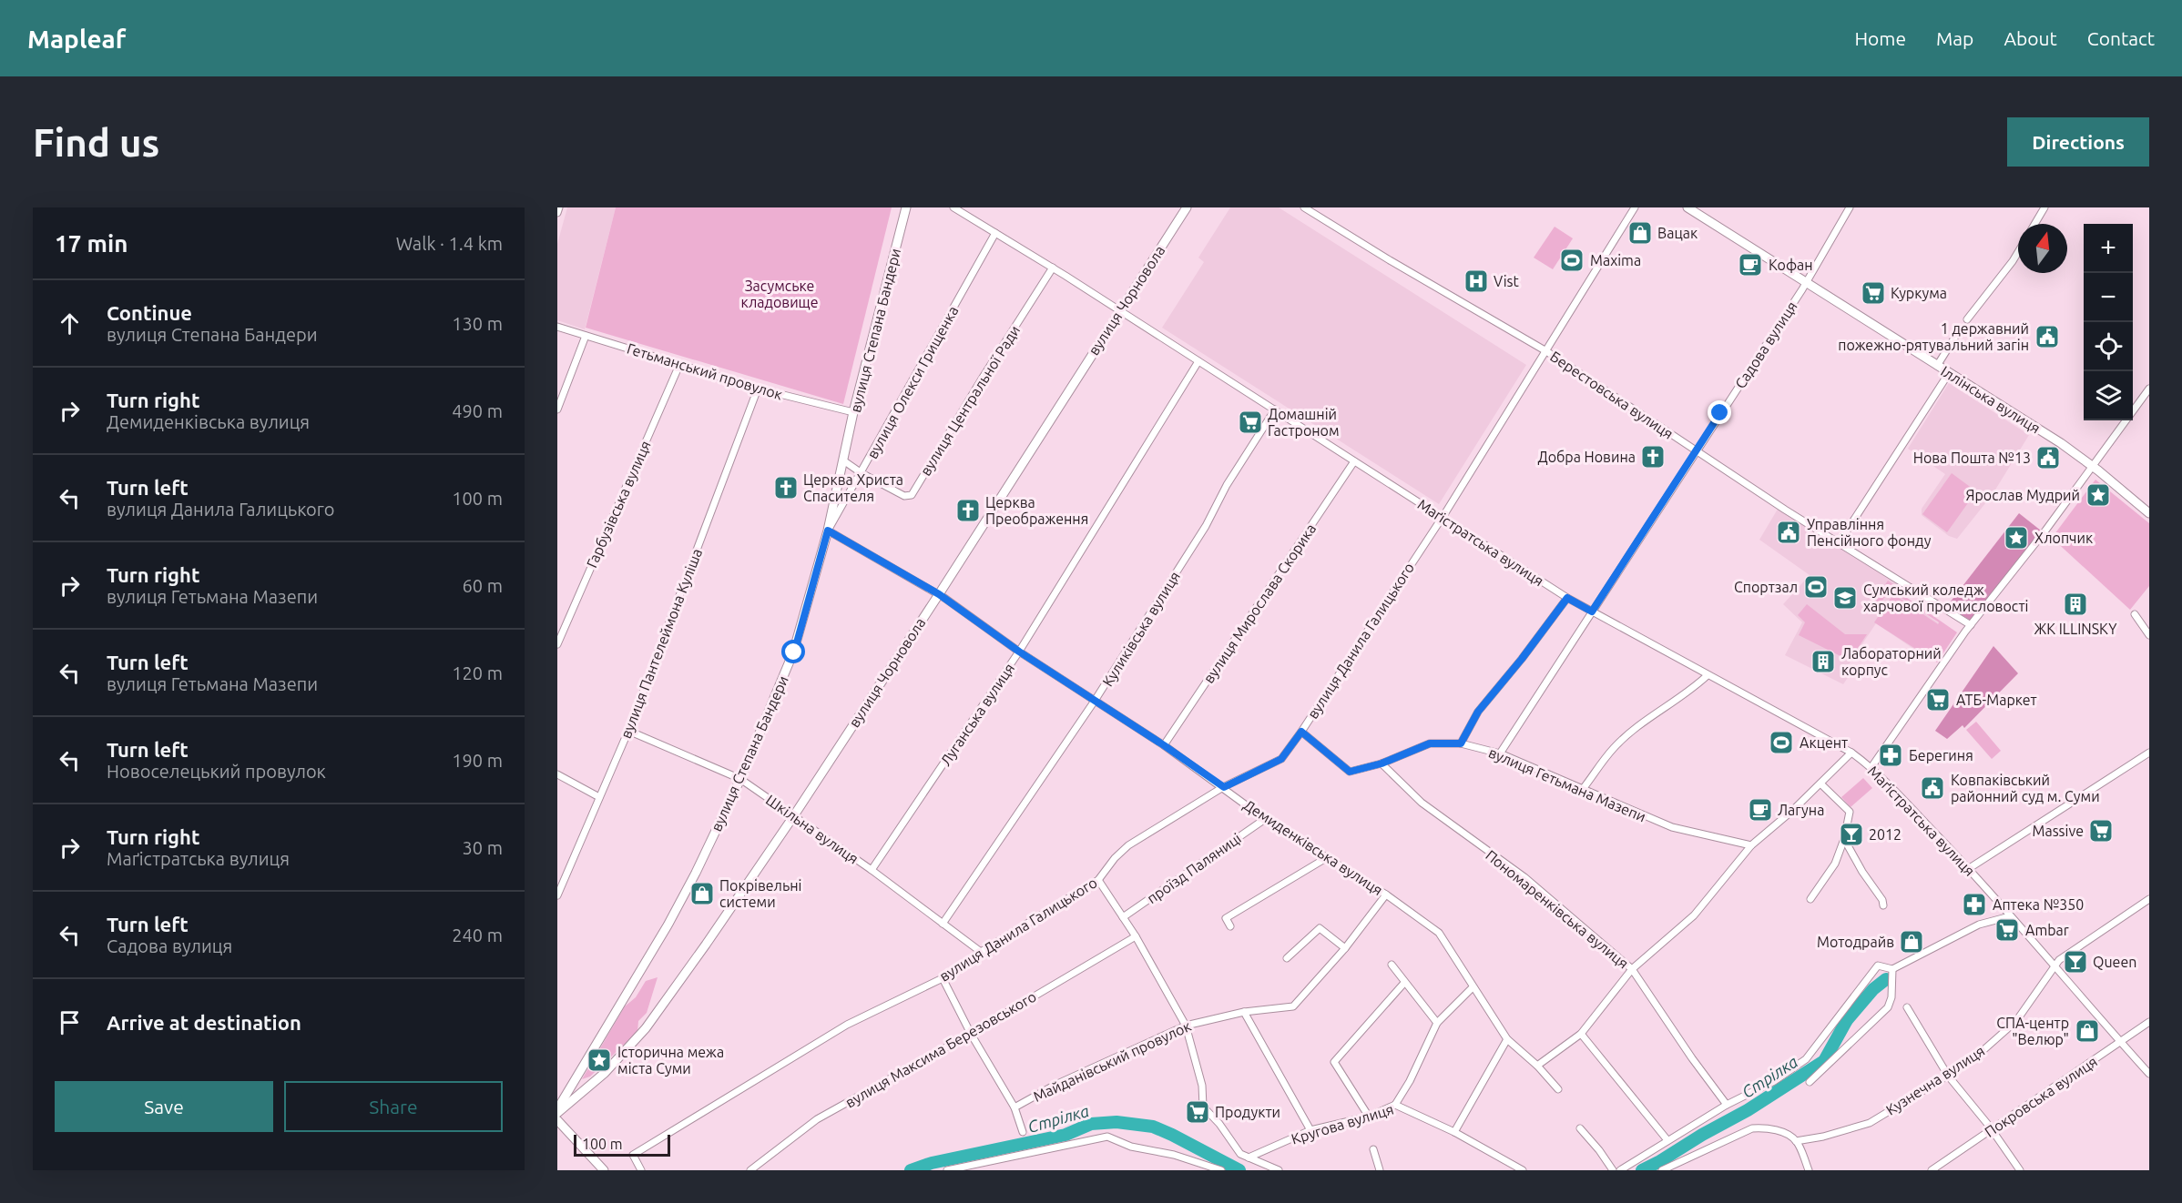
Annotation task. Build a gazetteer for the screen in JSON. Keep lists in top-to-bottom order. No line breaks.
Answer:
{"streets":{"main road":["вулиця Чорновола","вулиця Степана Бандери","Іллінська вулиця"],"street":["Садова вулиця","Гетьманський провулок","вулиця Олекси Грищенка","Берестовська вулиця","вулиця Центральної Ради","Гарбузівська вулиця","Маґістратська вулиця","вулиця Мирослава Скорика","Куликівська вулиця","вулиця Данила Галицького","вулиця Пантелеймона Куліша","Луганська вулиця","вулиця Гетьмана Мазепи","Шкільна вулиця","Демиденківська вулиця","проїзд Паляниці","Пономаренківська вулиця","вулиця Максима Березовського","Майданівський провулок","Кузнечна вулиця","Покровська вулиця","Кругова вулиця"]},"crossings":[["вулиця Чорновола","вулиця Степана Бандери"],["вулиця Чорновола","Маґістратська вулиця"],["вулиця Чорновола","Шкільна вулиця"],["вулиця Чорновола","Демиденківська вулиця"],["вулиця Степана Бандери","Гетьманський провулок"],["вулиця Степана Бандери","вулиця Олекси Грищенка"],["вулиця Степана Бандери","вулиця Центральної Ради"],["вулиця Степана Бандери","Шкільна вулиця"],["вулиця Степана Бандери","Демиденківська вулиця"],["Садова вулиця","Берестовська вулиця"],["Садова вулиця","Іллінська вулиця"],["Садова вулиця","Маґістратська вулиця"],["Садова вулиця","вулиця Гетьмана Мазепи"],["Гетьманський провулок","Гарбузівська вулиця"],["Гетьманський провулок","вулиця Пантелеймона Куліша"],["вулиця Олекси Грищенка","вулиця Центральної Ради"],["вулиця Олекси Грищенка","Маґістратська вулиця"],["вулиця Олекси Грищенка","Демиденківська вулиця"],["Берестовська вулиця","вулиця Данила Галицького"],["вулиця Центральної Ради","Маґістратська вулиця"],["Маґістратська вулиця","вулиця Мирослава Скорика"],["Маґістратська вулиця","Куликівська вулиця"],["Маґістратська вулиця","вулиця Данила Галицького"],["Маґістратська вулиця","Луганська вулиця"],["Маґістратська вулиця","Кузнечна вулиця"],["Маґістратська вулиця","Покровська вулиця"],["вулиця Мирослава Скорика","Демиденківська вулиця"],["Куликівська вулиця","Шкільна вулиця"],["Куликівська вулиця","Демиденківська вулиця"],["вулиця Данила Галицького","вулиця Гетьмана Мазепи"],["вулиця Данила Галицького","Шкільна вулиця"],["вулиця Данила Галицького","Демиденківська вулиця"],["вулиця Пантелеймона Куліша","Шкільна вулиця"],["Луганська вулиця","Шкільна вулиця"],["Луганська вулиця","Демиденківська вулиця"],["вулиця Гетьмана Мазепи","Пономаренківська вулиця"],["Демиденківська вулиця","проїзд Паляниці"],["Демиденківська вулиця","Майданівський провулок"]],"water":["Стрілка"],"parks":["Засумське кладовище"],"places":{"shop":["Вацак","Покрівельні системи","Мотодрайв","СПА-центр \"Велюр\""],"sports":["Maxima","Спортзал","Акцент"],"cafe":["Кофан","Лагуна"],"hospital":["Vist"],"supermarket":["Куркума","Домашній Гастроном","АТБ-Маркет","Massive","Ambar","Продукти"],"public building":["1 державний пожежно-рятувальний загін","Нова Пошта №13","Управління Пенсійного фонду","Ковпаківський районний суд м. Суми"],"church":["Добра Новина","Церква Христа Спасителя","Церква Преображення"],"place":["Ярослав Мудрий","Хлопчик","Історична межа міста Суми"],"school or university":["Сумський коледж харчової промисловості"],"building":["ЖК ILLINSKY","Лабораторний корпус"],"pharmacy":["Берегиня","Аптека №350"],"bar":["2012","Queen"]},"scale_bar":"100 m","north":"top","page":{"header":"Mapleaf","nav":["Home","Map","About","Contact"],"buttons":["Directions",["Save","Share"]],"title":"Find us","heading":["17 min","Walk · 1.4 km"],"map_buttons":["+","−"],"list":[["Continue","вулиця Степана Бандери","130 m"],["Turn right","Демиденківська вулиця","490 m"],["Turn left","вулиця Данила Галицького","100 m"],["Turn right","вулиця Гетьмана Мазепи","60 m"],["Turn left","вулиця Гетьмана Мазепи","120 m"],["Turn left","Новоселецький провулок","190 m"],["Turn right","Маґістратська вулиця","30 m"],["Turn left","Садова вулиця","240 m"],"Arrive at destination"],"scale":"100 m"}}
